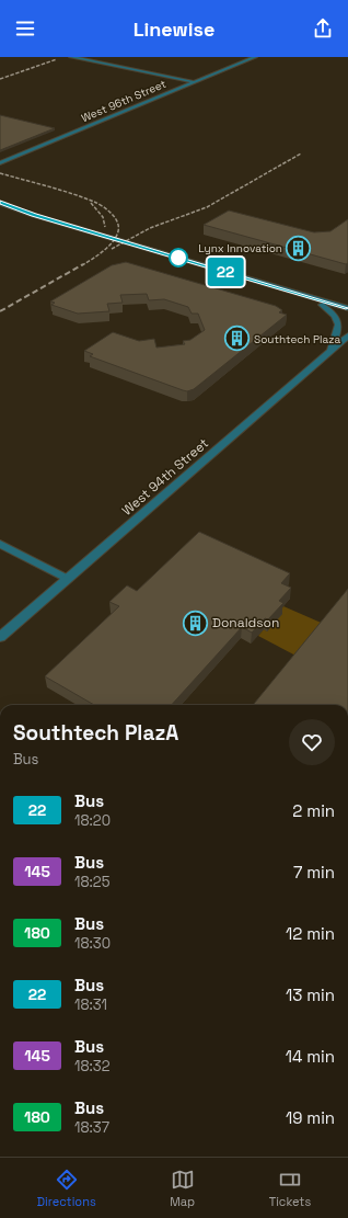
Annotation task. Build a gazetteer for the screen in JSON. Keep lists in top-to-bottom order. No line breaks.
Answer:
{"streets":{"street":["West 96th Street","West 94th Street"]},"places":{"building":["Lynx Innovation","Southtech Plaza","Donaldson"]},"lines":["bus line 22"],"page":{"header":"Linewise","on_map":"22","heading":["Southtech PlazA","Bus"],"list":[{"mark":"22","name":"Bus","note":"18:20","value":"2 min"},{"mark":"145","name":"Bus","note":"18:25","value":"7 min"},{"mark":"180","name":"Bus","note":"18:30","value":"12 min"},{"mark":"22","name":"Bus","note":"18:31","value":"13 min"},{"mark":"145","name":"Bus","note":"18:32","value":"14 min"},{"mark":"180","name":"Bus","note":"18:37","value":"19 min"}],"tabs":["Directions","Map","Tickets"]}}
